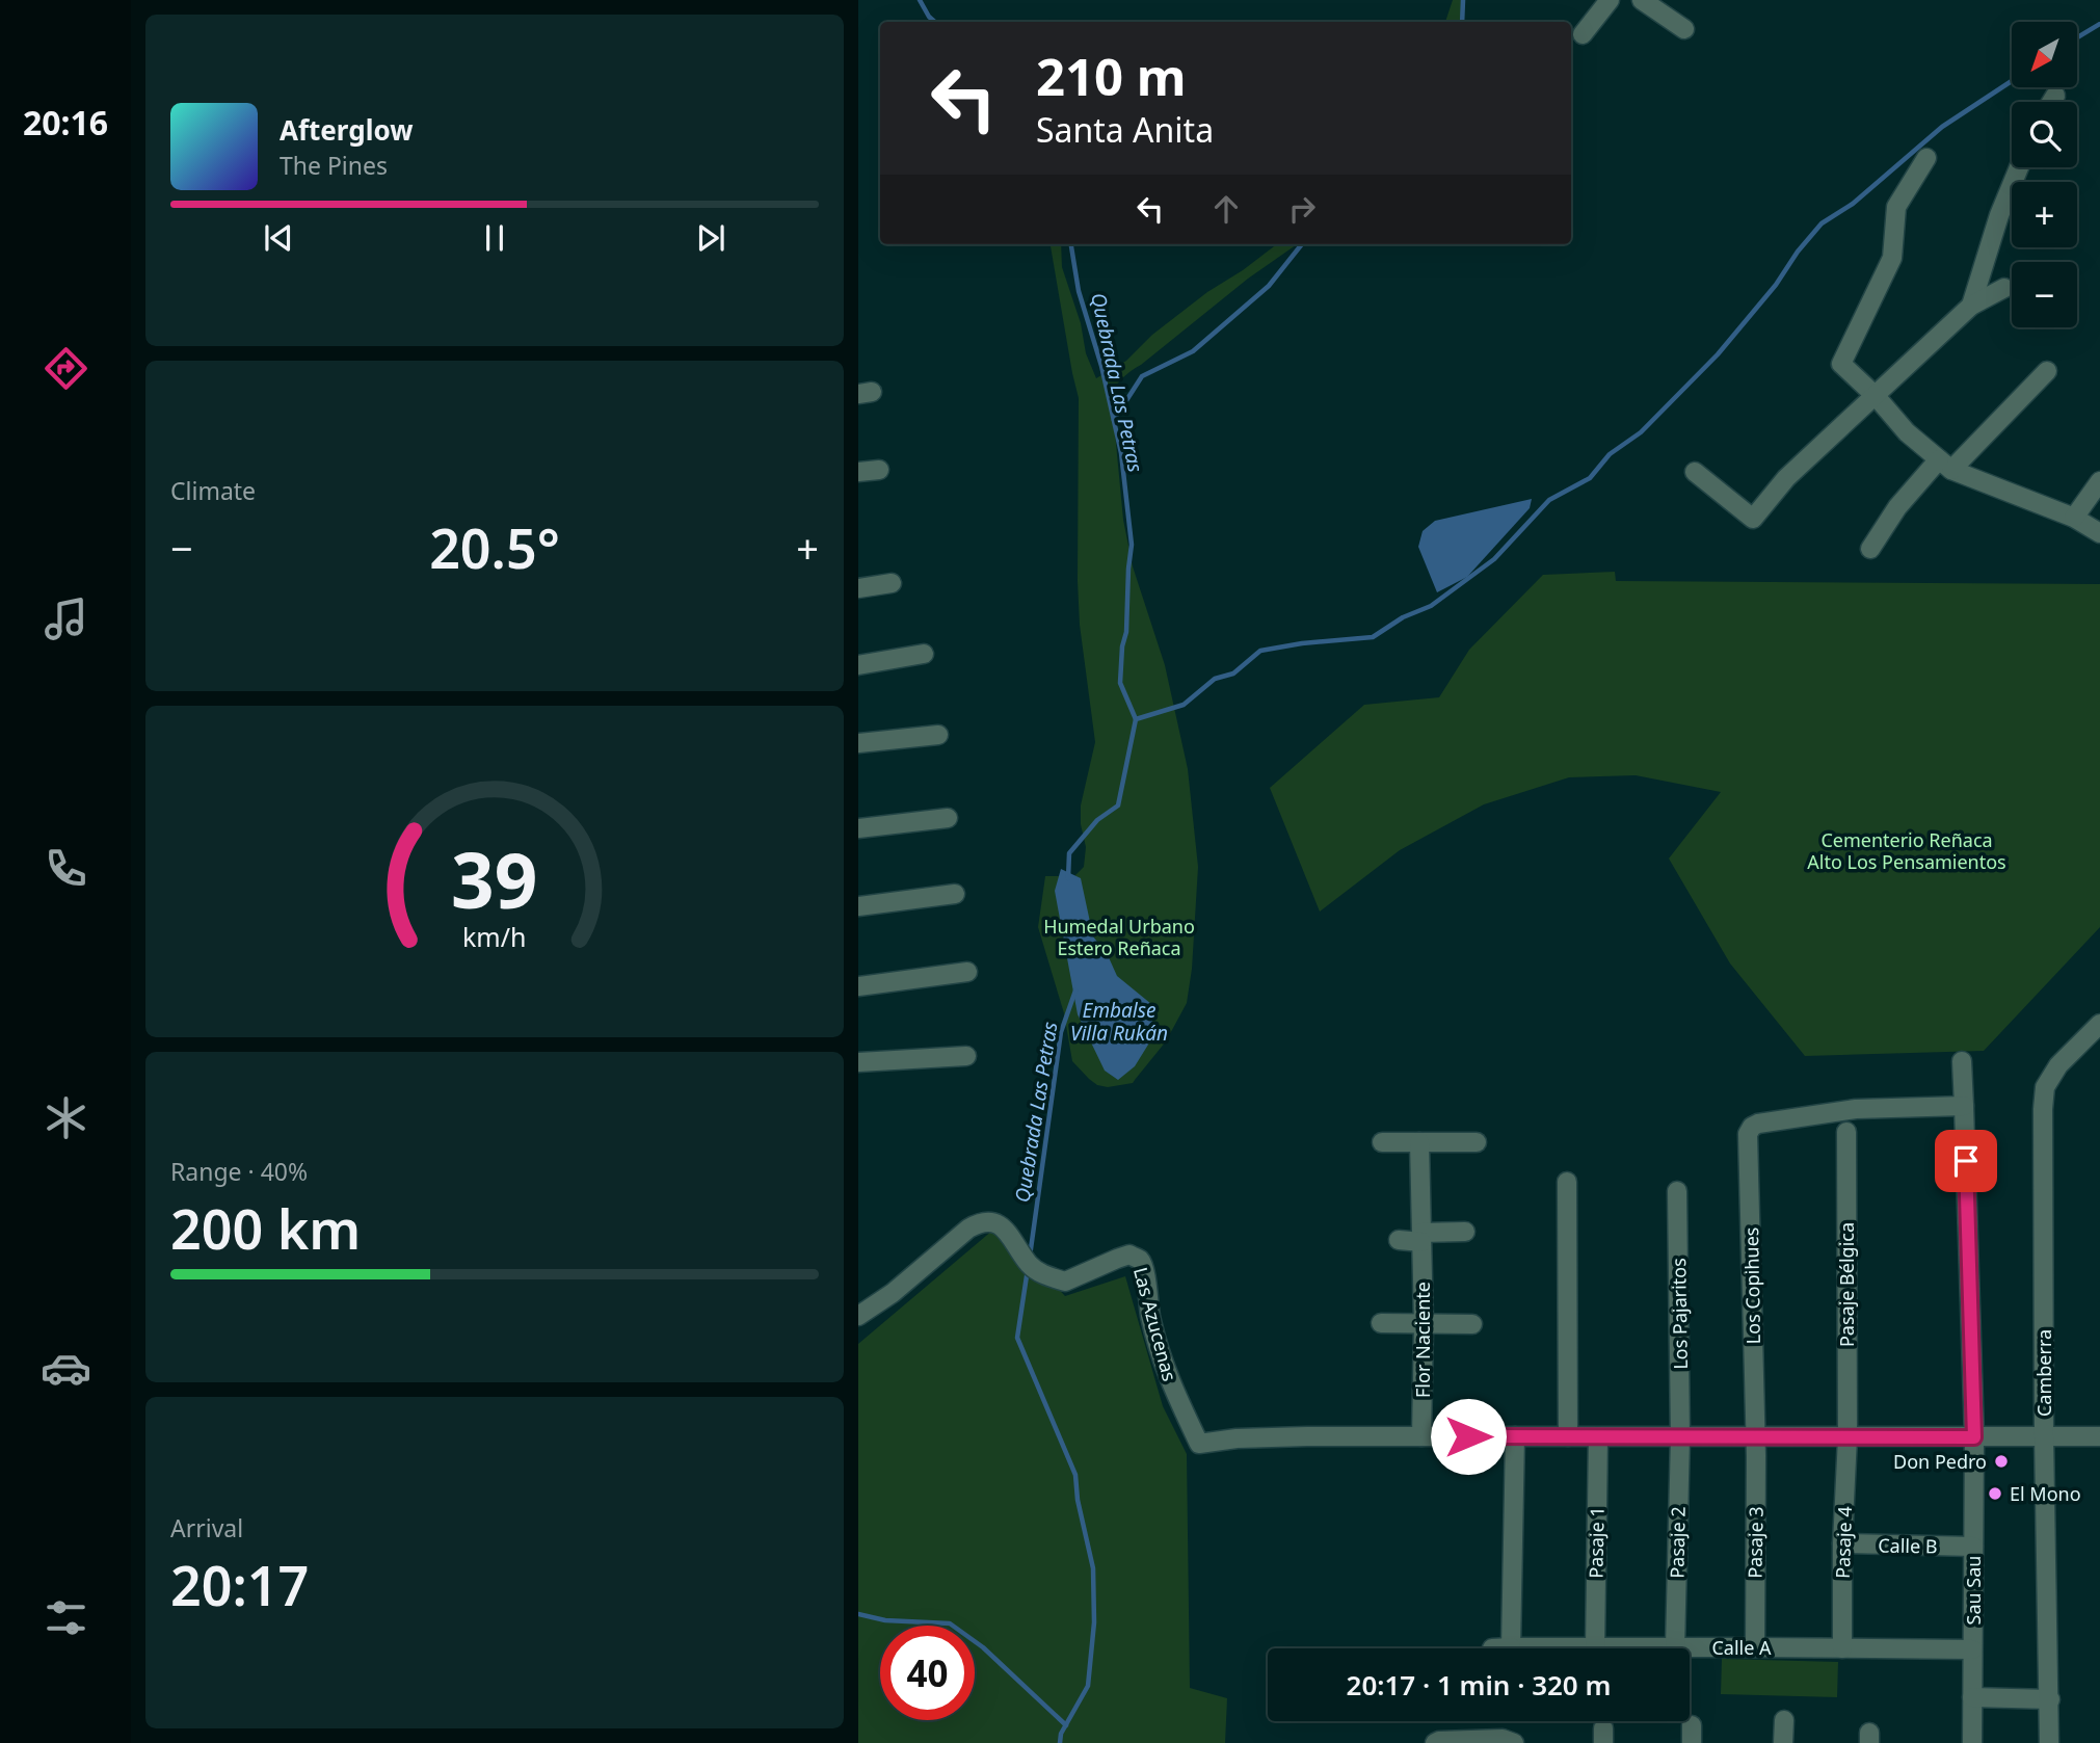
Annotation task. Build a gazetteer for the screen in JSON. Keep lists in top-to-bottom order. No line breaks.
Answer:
{"streets":{"street":["Pasaje Bélgica","Los Copihues","Los Pajaritos","Las Azucenas","Flor Naciente","Camberra","Pasaje 1","Pasaje 2","Pasaje 3","Pasaje 4","Calle B","Sau Sau","Calle A"]},"crossings":[["Pasaje Bélgica","Las Azucenas"],["Pasaje Bélgica","Pasaje 4"],["Los Copihues","Las Azucenas"],["Los Copihues","Pasaje 3"],["Los Copihues","Sau Sau"],["Los Pajaritos","Las Azucenas"],["Los Pajaritos","Pasaje 2"],["Las Azucenas","Flor Naciente"],["Las Azucenas","Camberra"],["Las Azucenas","Pasaje 1"],["Las Azucenas","Pasaje 2"],["Las Azucenas","Pasaje 3"],["Las Azucenas","Pasaje 4"],["Las Azucenas","Sau Sau"],["Las Azucenas","Calle A"],["Pasaje 1","Calle A"],["Pasaje 2","Calle A"],["Pasaje 3","Calle A"],["Pasaje 4","Calle B"],["Pasaje 4","Calle A"],["Calle B","Sau Sau"],["Sau Sau","Calle A"]],"water":["Quebrada Las Petras","Embalse Villa Rukán"],"parks":["Cementerio Reñaca Alto Los Pensamientos","Humedal Urbano Estero Reñaca"],"places":["Don Pedro","El Mono"],"north":"bottom left","page":{"tabs":"20:16","map_buttons":["+","−"],"turn":["210 m","Santa Anita"],"song":["Afterglow","The Pines"],"tile":["Climate",["Range · 40%","200 km"],["Arrival","20:17"]],"heat":["−","20.5°","+"],"limit":"40","trip":"20:17 · 1 min · 320 m","gauge":["39","km/h"]}}
